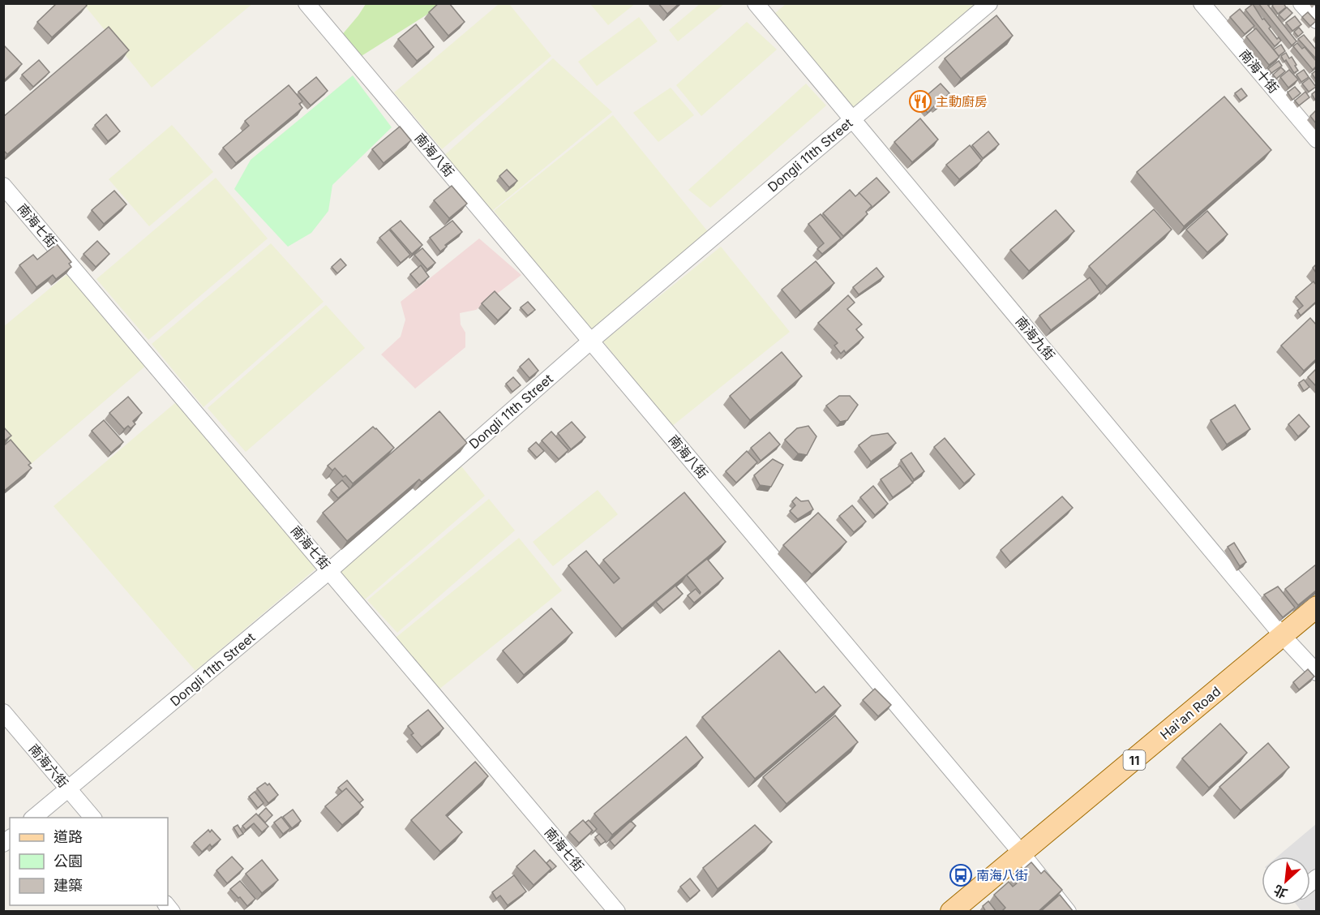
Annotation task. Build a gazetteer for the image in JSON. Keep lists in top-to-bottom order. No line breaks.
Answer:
{"streets":{"main road":["Hai'an Road","11"],"street":["南海十街","南海八街","Dongli 11th Street","南海七街","南海九街","南海六街"]},"crossings":[["南海八街","Dongli 11th Street"],["南海八街","Hai'an Road"],["Dongli 11th Street","南海七街"],["Dongli 11th Street","南海九街"],["Dongli 11th Street","南海六街"],["南海九街","Hai'an Road"]],"places":{"restaurant":["主動廚房"],"bus stop":["南海八街"]},"legend":["道路","公園","建築"],"north":"bottom left"}
